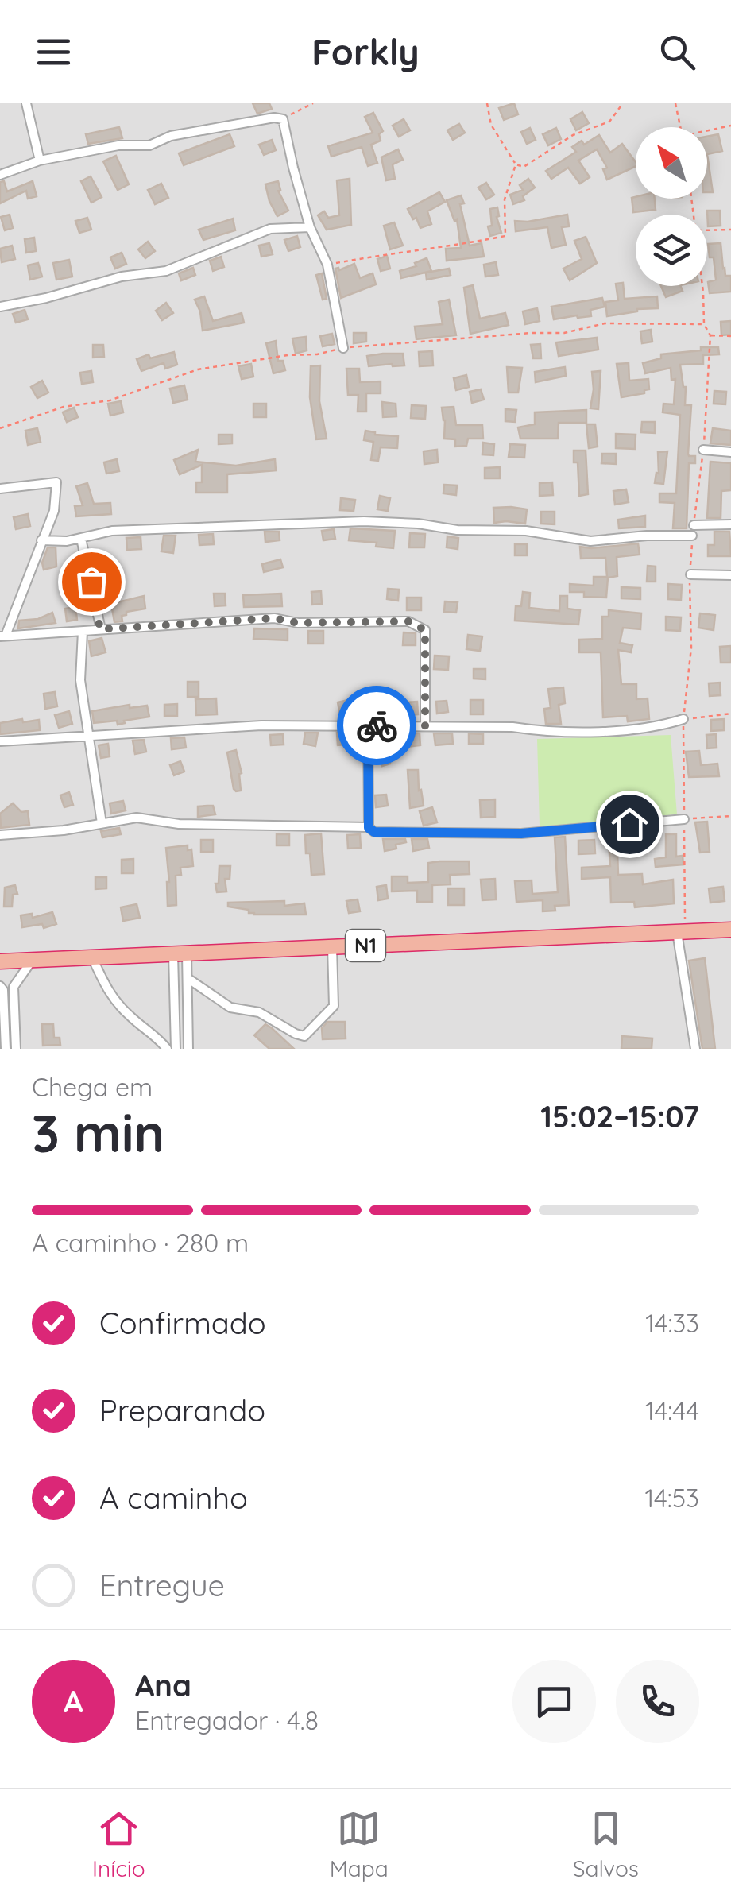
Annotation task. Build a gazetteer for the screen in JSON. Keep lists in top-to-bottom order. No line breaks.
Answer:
{"streets":{"highway":["N1"]},"north":"top left","page":{"header":"Forkly","heading":["3 min","Chega em","15:02–15:07"],"panel":["Ana","Entregador · 4.8"],"bar":"A caminho · 280 m","list":[["Confirmado","14:33"],["Preparando","14:44"],["A caminho","14:53"],"Entregue"],"round":"A","tabs":["Início","Mapa","Salvos"]}}
